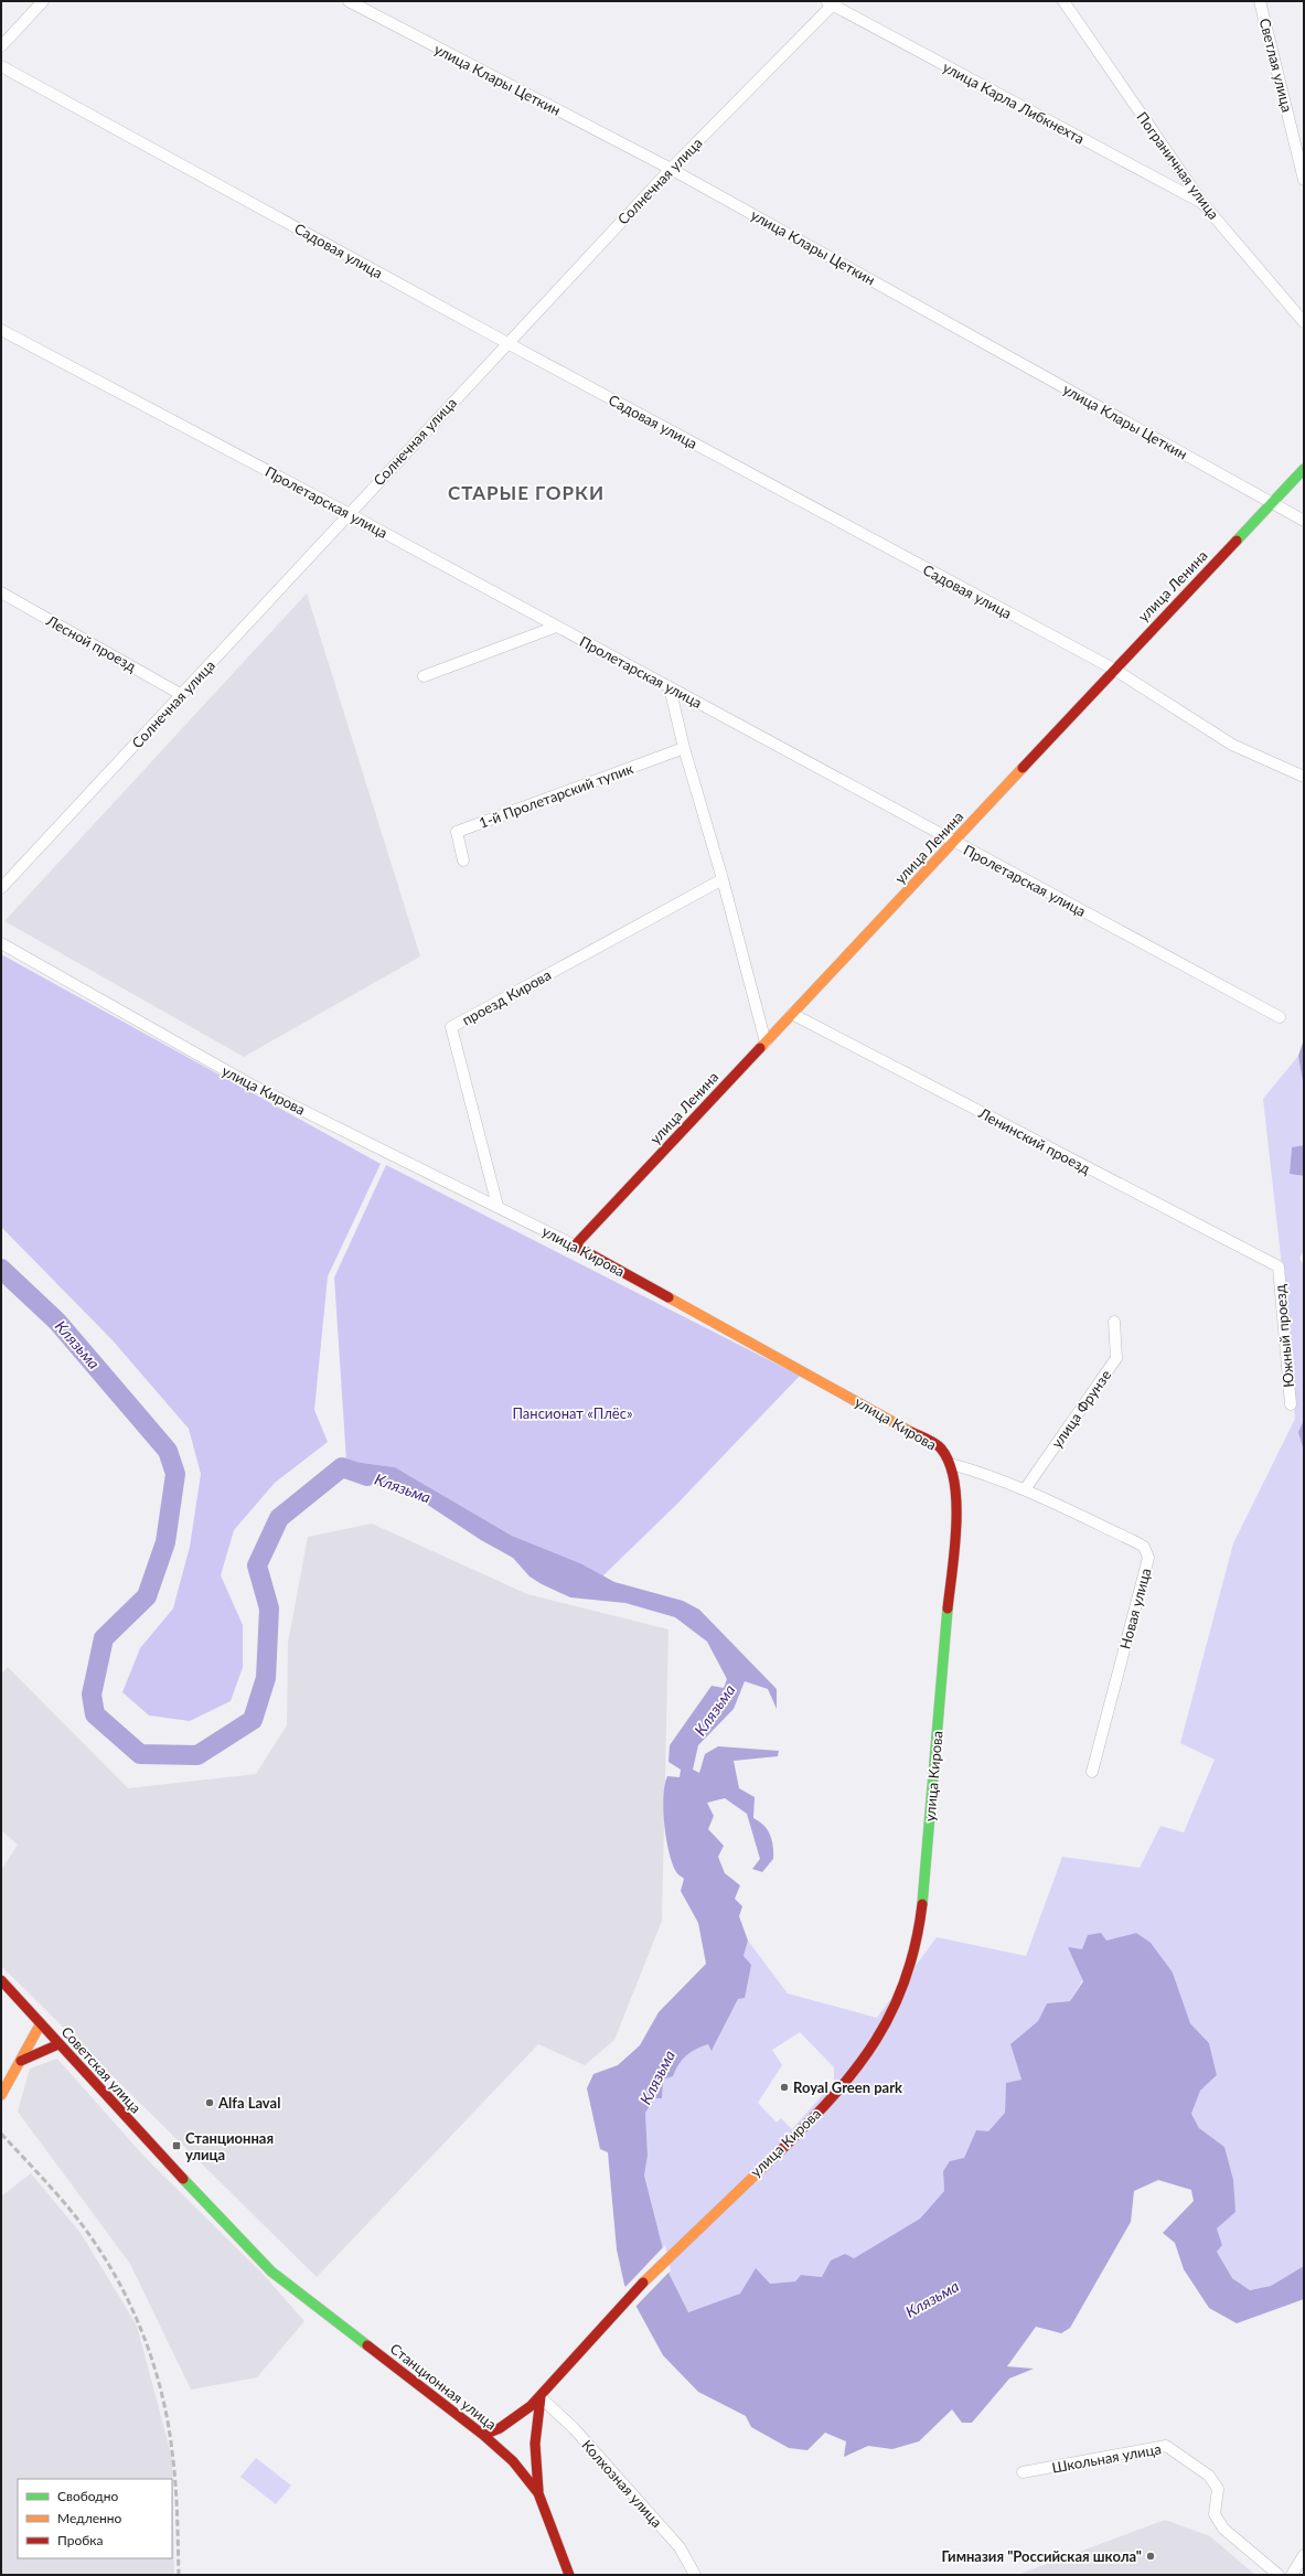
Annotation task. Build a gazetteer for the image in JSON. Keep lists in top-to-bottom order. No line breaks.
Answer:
{"streets":{"street":["Светлая улица","улица Клары Цеткин","улица Карла Либкнехта","Пограничная улица","Солнечная улица","Садовая улица","Пролетарская улица","улица Ленина","Лесной проезд","1-й Пролетарский тупик","проезд Кирова","улица Кирова","Ленинский проезд","Южный проезд","улица Фрунзе","Новая улица","Советская улица","Станционная улица","Школьная улица","Колхозная улица"]},"crossings":[["улица Клары Цеткин","Солнечная улица"],["улица Клары Цеткин","улица Ленина"],["улица Карла Либкнехта","Пограничная улица"],["улица Карла Либкнехта","Солнечная улица"],["Солнечная улица","Садовая улица"],["Солнечная улица","Пролетарская улица"],["Солнечная улица","Лесной проезд"],["Садовая улица","улица Ленина"],["Пролетарская улица","улица Ленина"],["улица Ленина","улица Кирова"],["улица Ленина","Ленинский проезд"],["проезд Кирова","улица Кирова"],["улица Кирова","Новая улица"],["улица Кирова","Станционная улица"],["улица Кирова","Колхозная улица"],["Ленинский проезд","Южный проезд"],["улица Фрунзе","Новая улица"],["Советская улица","Станционная улица"]],"districts":["СТАРЫЕ ГОРКИ"],"water":["Клязьма"],"parks":["Пансионат «Плёс»"],"places":{"other":["Royal Green park","Alfa Laval","Гимназия \"Российская школа\""],"transit":["Станционная улица"]},"legend":["Свободно","Медленно","Пробка"]}
